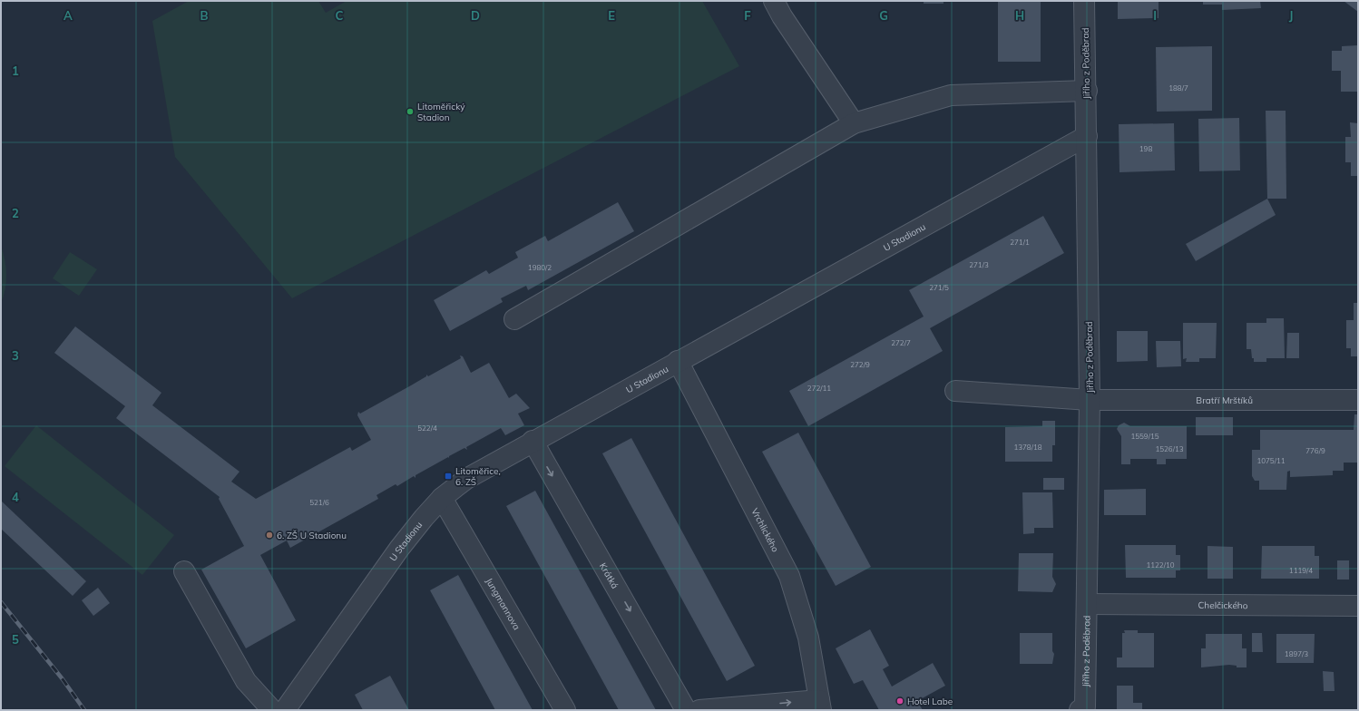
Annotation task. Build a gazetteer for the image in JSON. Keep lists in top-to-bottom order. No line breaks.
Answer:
{"streets":{"street":["Jiřího z Poděbrad","U Stadionu","Bratří Mrštíků","Vrchlického","Krátká","Jungmannova","Chelčického"]},"crossings":[["Jiřího z Poděbrad","U Stadionu"],["Jiřího z Poděbrad","Bratří Mrštíků"],["Jiřího z Poděbrad","Chelčického"],["U Stadionu","Vrchlického"],["U Stadionu","Krátká"],["U Stadionu","Jungmannova"]],"one_way":["Krátká"],"places":{"other":["Litoměřický Stadion","6. ZŠ U Stadionu","Hotel Labe"],"transit":["Litoměřice, 6. ZŠ"]},"house_numbers":["188/7","198","271/1","271/3","1980/2","271/5","272/7","272/9","272/11","522/4","1559/15","1378/18","1526/13","776/9","1075/11","521/6","1122/10","1119/4","1897/3"],"grid":{"columns":["A","B","C","D","E","F","G","H","I","J"],"rows":["1","2","3","4","5"]}}
